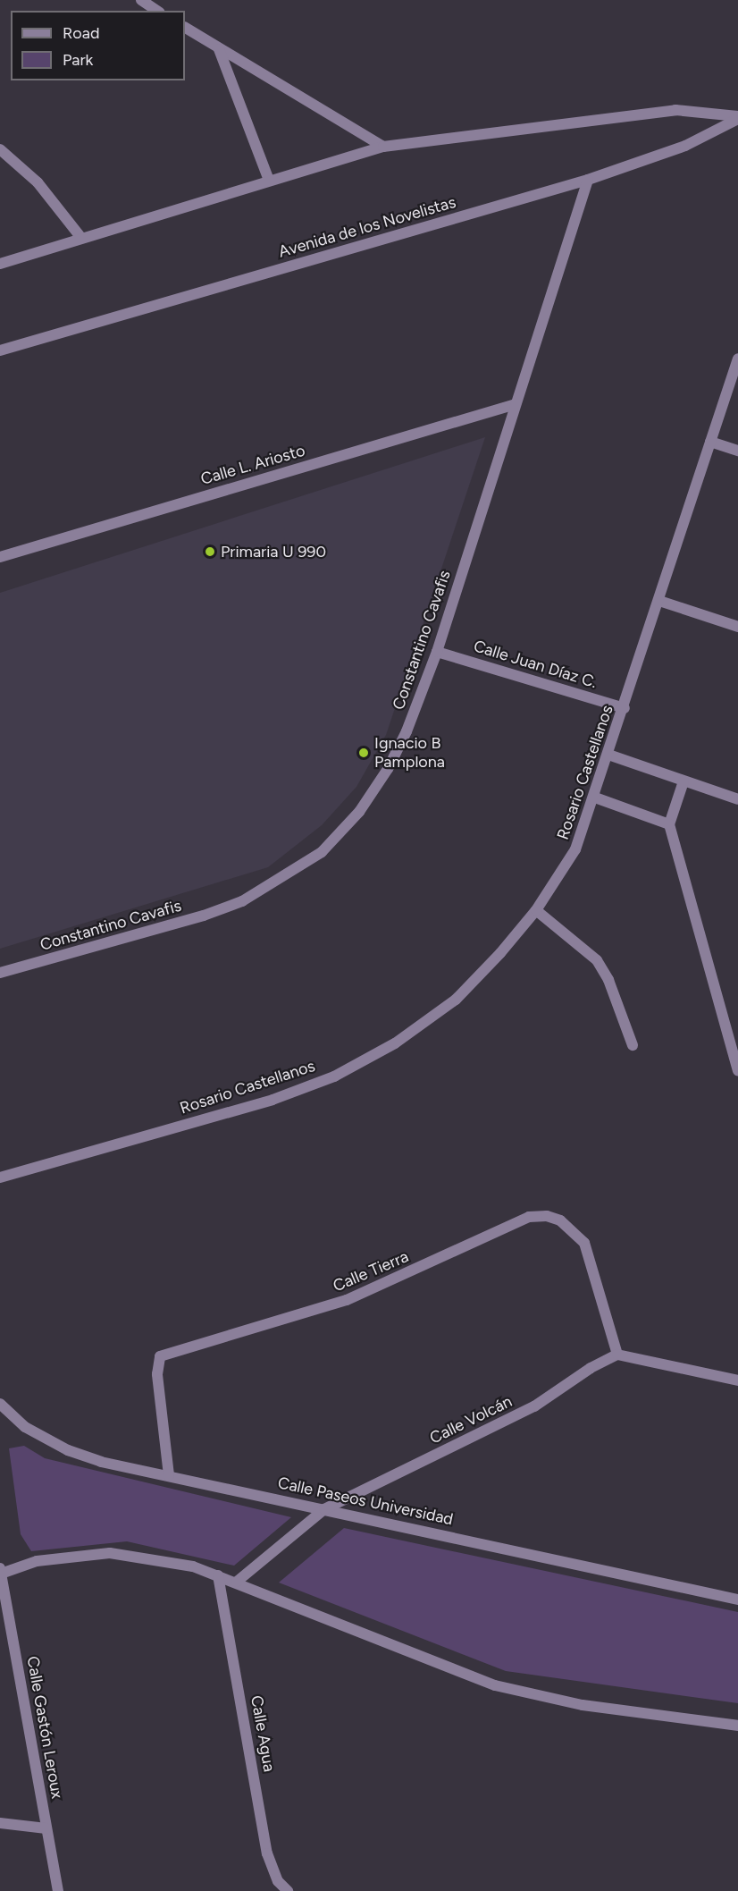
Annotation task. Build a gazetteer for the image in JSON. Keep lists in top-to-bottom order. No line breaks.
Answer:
{"streets":{"street":["Avenida de los Novelistas","Calle L. Ariosto","Constantino Cavafis","Calle Juan Díaz C.","Rosario Castellanos","Calle Tierra","Calle Volcán","Calle Paseos Universidad","Calle Gastón Leroux","Calle Agua"]},"crossings":[["Avenida de los Novelistas","Constantino Cavafis"],["Calle L. Ariosto","Constantino Cavafis"],["Constantino Cavafis","Calle Juan Díaz C."],["Calle Juan Díaz C.","Rosario Castellanos"],["Calle Tierra","Calle Volcán"],["Calle Tierra","Calle Paseos Universidad"],["Calle Volcán","Calle Paseos Universidad"]],"places":["Primaria U 990","Ignacio B Pamplona"],"legend":["Road","Park"]}
